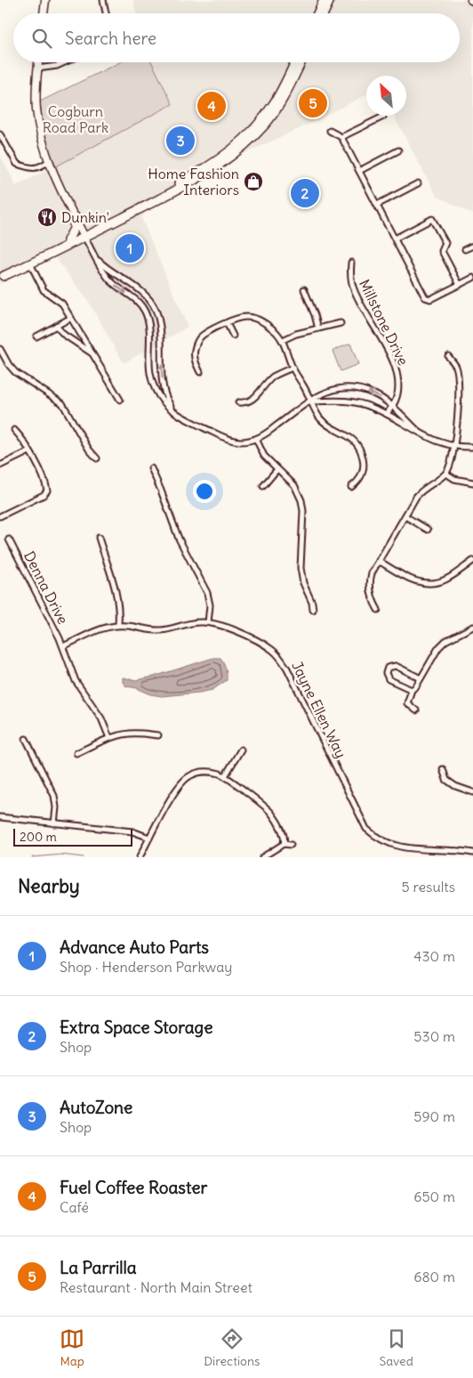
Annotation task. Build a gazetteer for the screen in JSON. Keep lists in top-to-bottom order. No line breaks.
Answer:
{"streets":{"street":["Millstone Drive","Denna Drive","Jayne Ellen Way"]},"crossings":[["Denna Drive","Jayne Ellen Way"]],"parks":["Cogburn Road Park"],"places":{"shop":["Home Fashion Interiors"],"restaurant":["Dunkin'"]},"scale_bar":"200 m","north":"top left","page":{"search":"Search here","pins":["5","4","3","2","1"],"scale":"200 m","heading":["Nearby","5 results"],"list":[{"mark":"1","name":"Advance Auto Parts","note":"Shop · Henderson Parkway","value":"430 m"},{"mark":"2","name":"Extra Space Storage","note":"Shop","value":"530 m"},{"mark":"3","name":"AutoZone","note":"Shop","value":"590 m"},{"mark":"4","name":"Fuel Coffee Roaster","note":"Café","value":"650 m"},{"mark":"5","name":"La Parrilla","note":"Restaurant · North Main Street","value":"680 m"}],"nav":["Map","Directions","Saved"]}}
